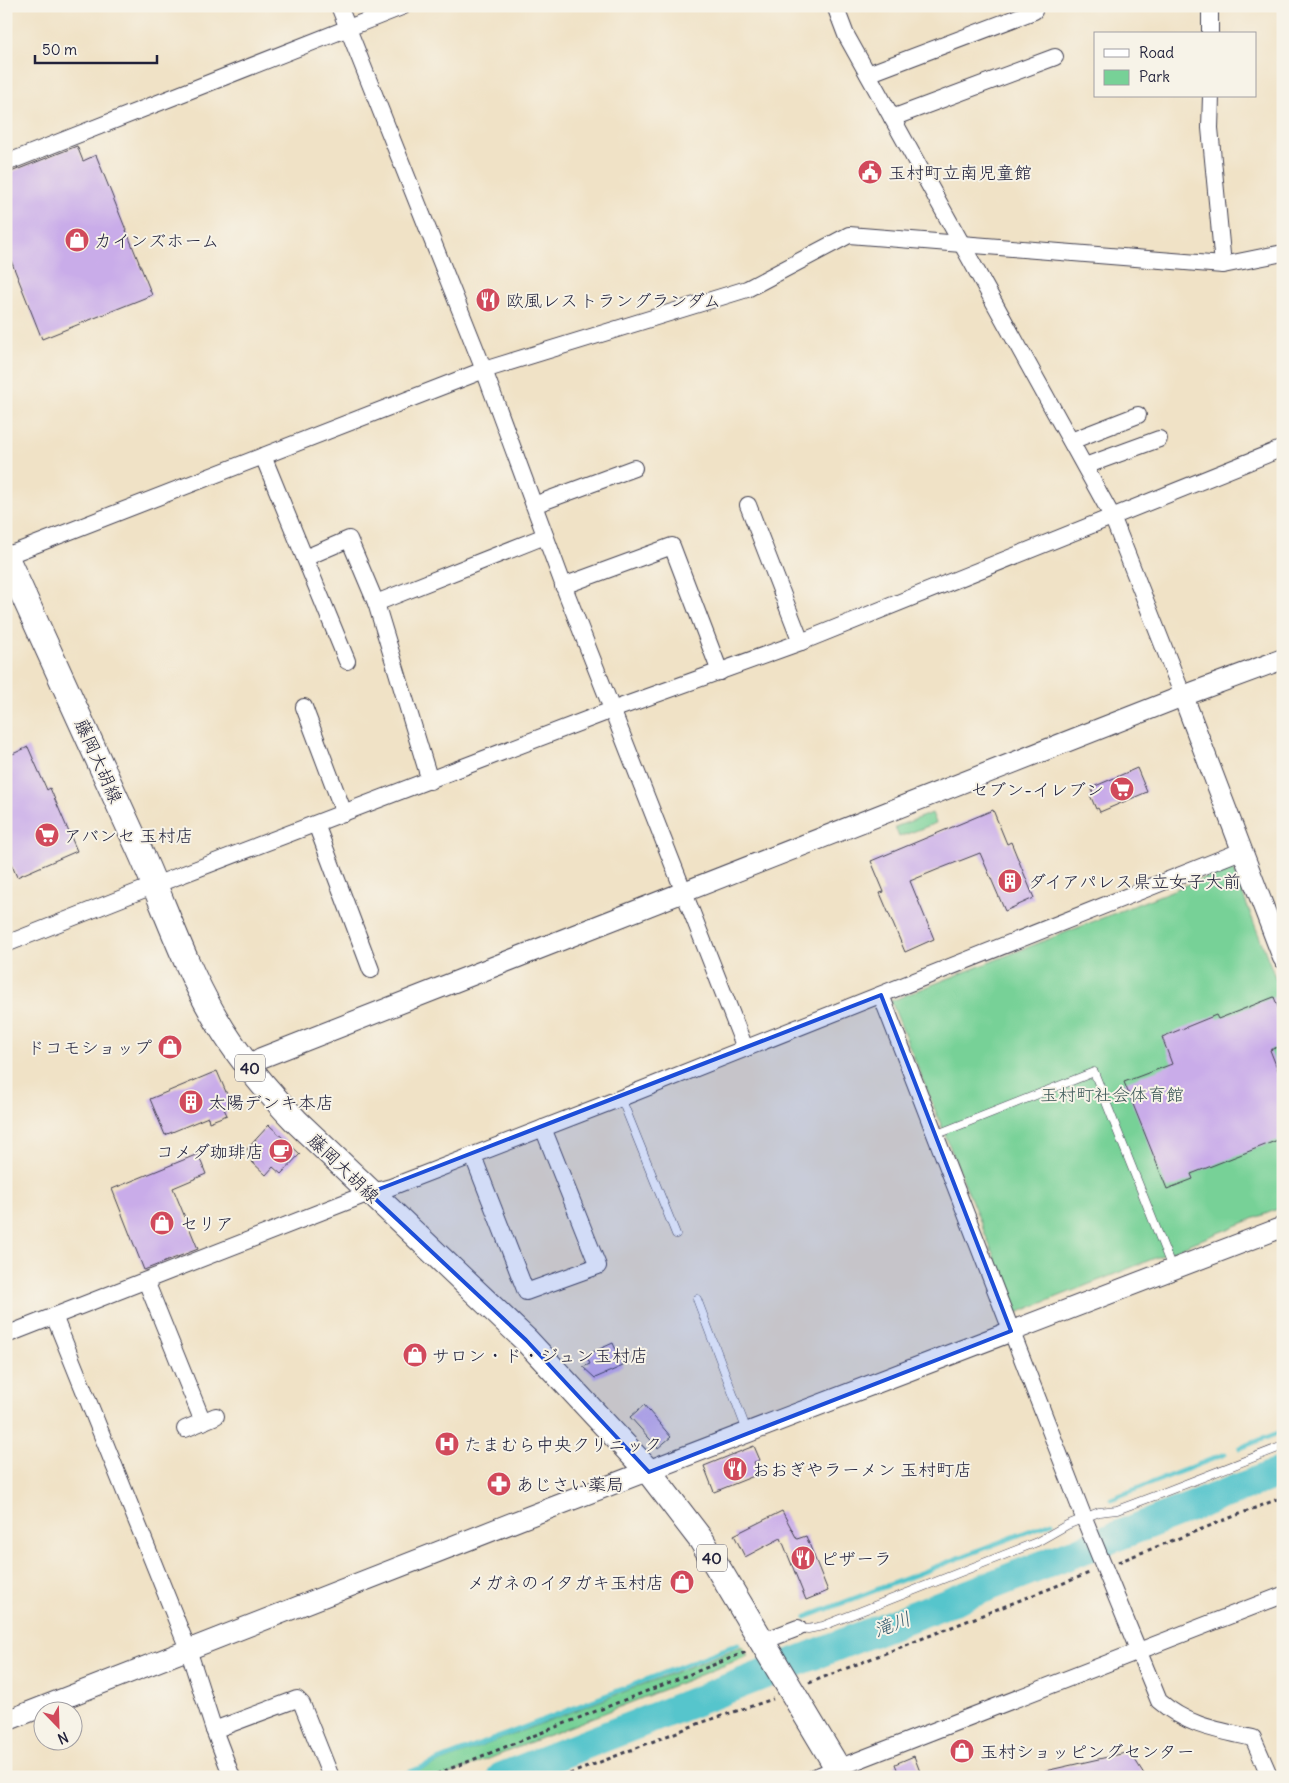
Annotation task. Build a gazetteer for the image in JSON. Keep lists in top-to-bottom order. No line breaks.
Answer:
{"streets":{"main road":["藤岡大胡線","40"]},"crossings":[["藤岡大胡線","40"]],"water":["滝川"],"parks":["玉村町社会体育館"],"places":{"public building":["玉村町立南児童館"],"shop":["カインズホーム","ドコモショップ","セリア","サロン・ド・ジュン玉村店","メガネのイタガキ玉村店","玉村ショッピングセンター"],"restaurant":["欧風レストラングランダム","おおぎやラーメン 玉村町店","ピザーラ"],"supermarket":["セブン-イレブン","アバンセ 玉村店"],"building":["ダイアパレス県立女子大前","太陽デンキ本店"],"cafe":["コメダ珈琲店"],"hospital":["たまむら中央クリニック"],"pharmacy":["あじさい薬局"]},"legend":["Road","Park"],"scale_bar":"50 m","north":"bottom right"}
